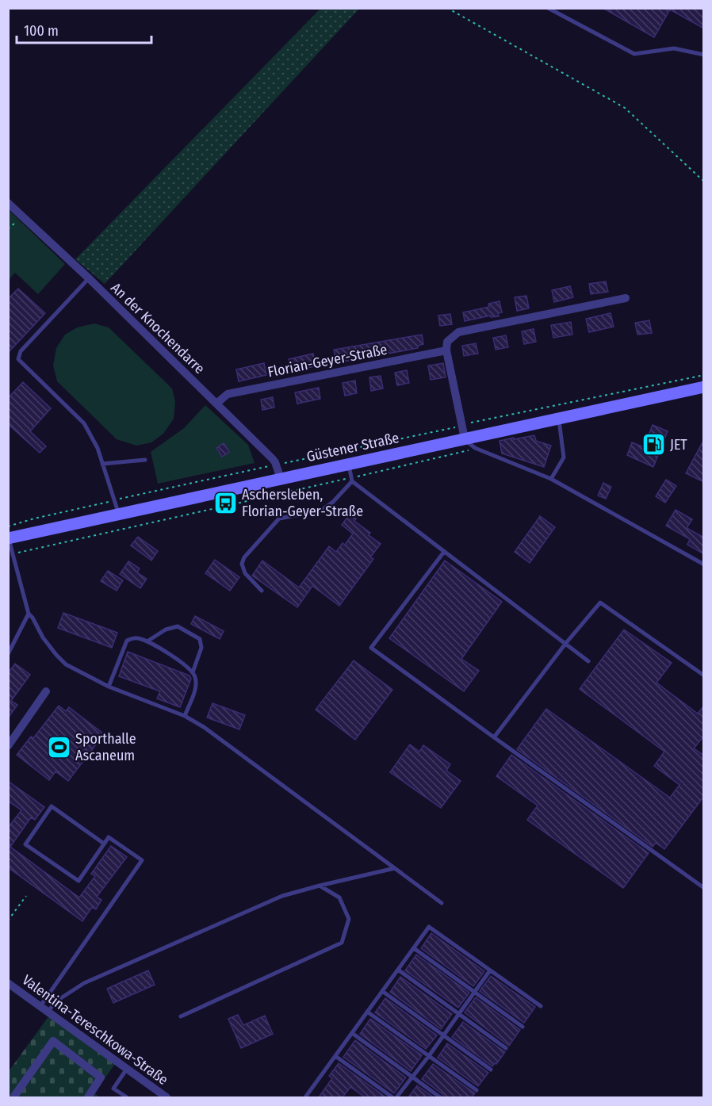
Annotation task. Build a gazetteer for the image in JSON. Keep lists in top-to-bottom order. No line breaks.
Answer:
{"streets":{"main road":["Güstener Straße"],"street":["An der Knochendarre","Florian-Geyer-Straße","Valentina-Tereschkowa-Straße"]},"crossings":[["An der Knochendarre","Florian-Geyer-Straße"],["An der Knochendarre","Güstener Straße"]],"places":{"fuel station":["JET"],"bus stop":["Aschersleben, Florian-Geyer-Straße"],"sports":["Sporthalle Ascaneum"]},"scale_bar":"100 m"}
